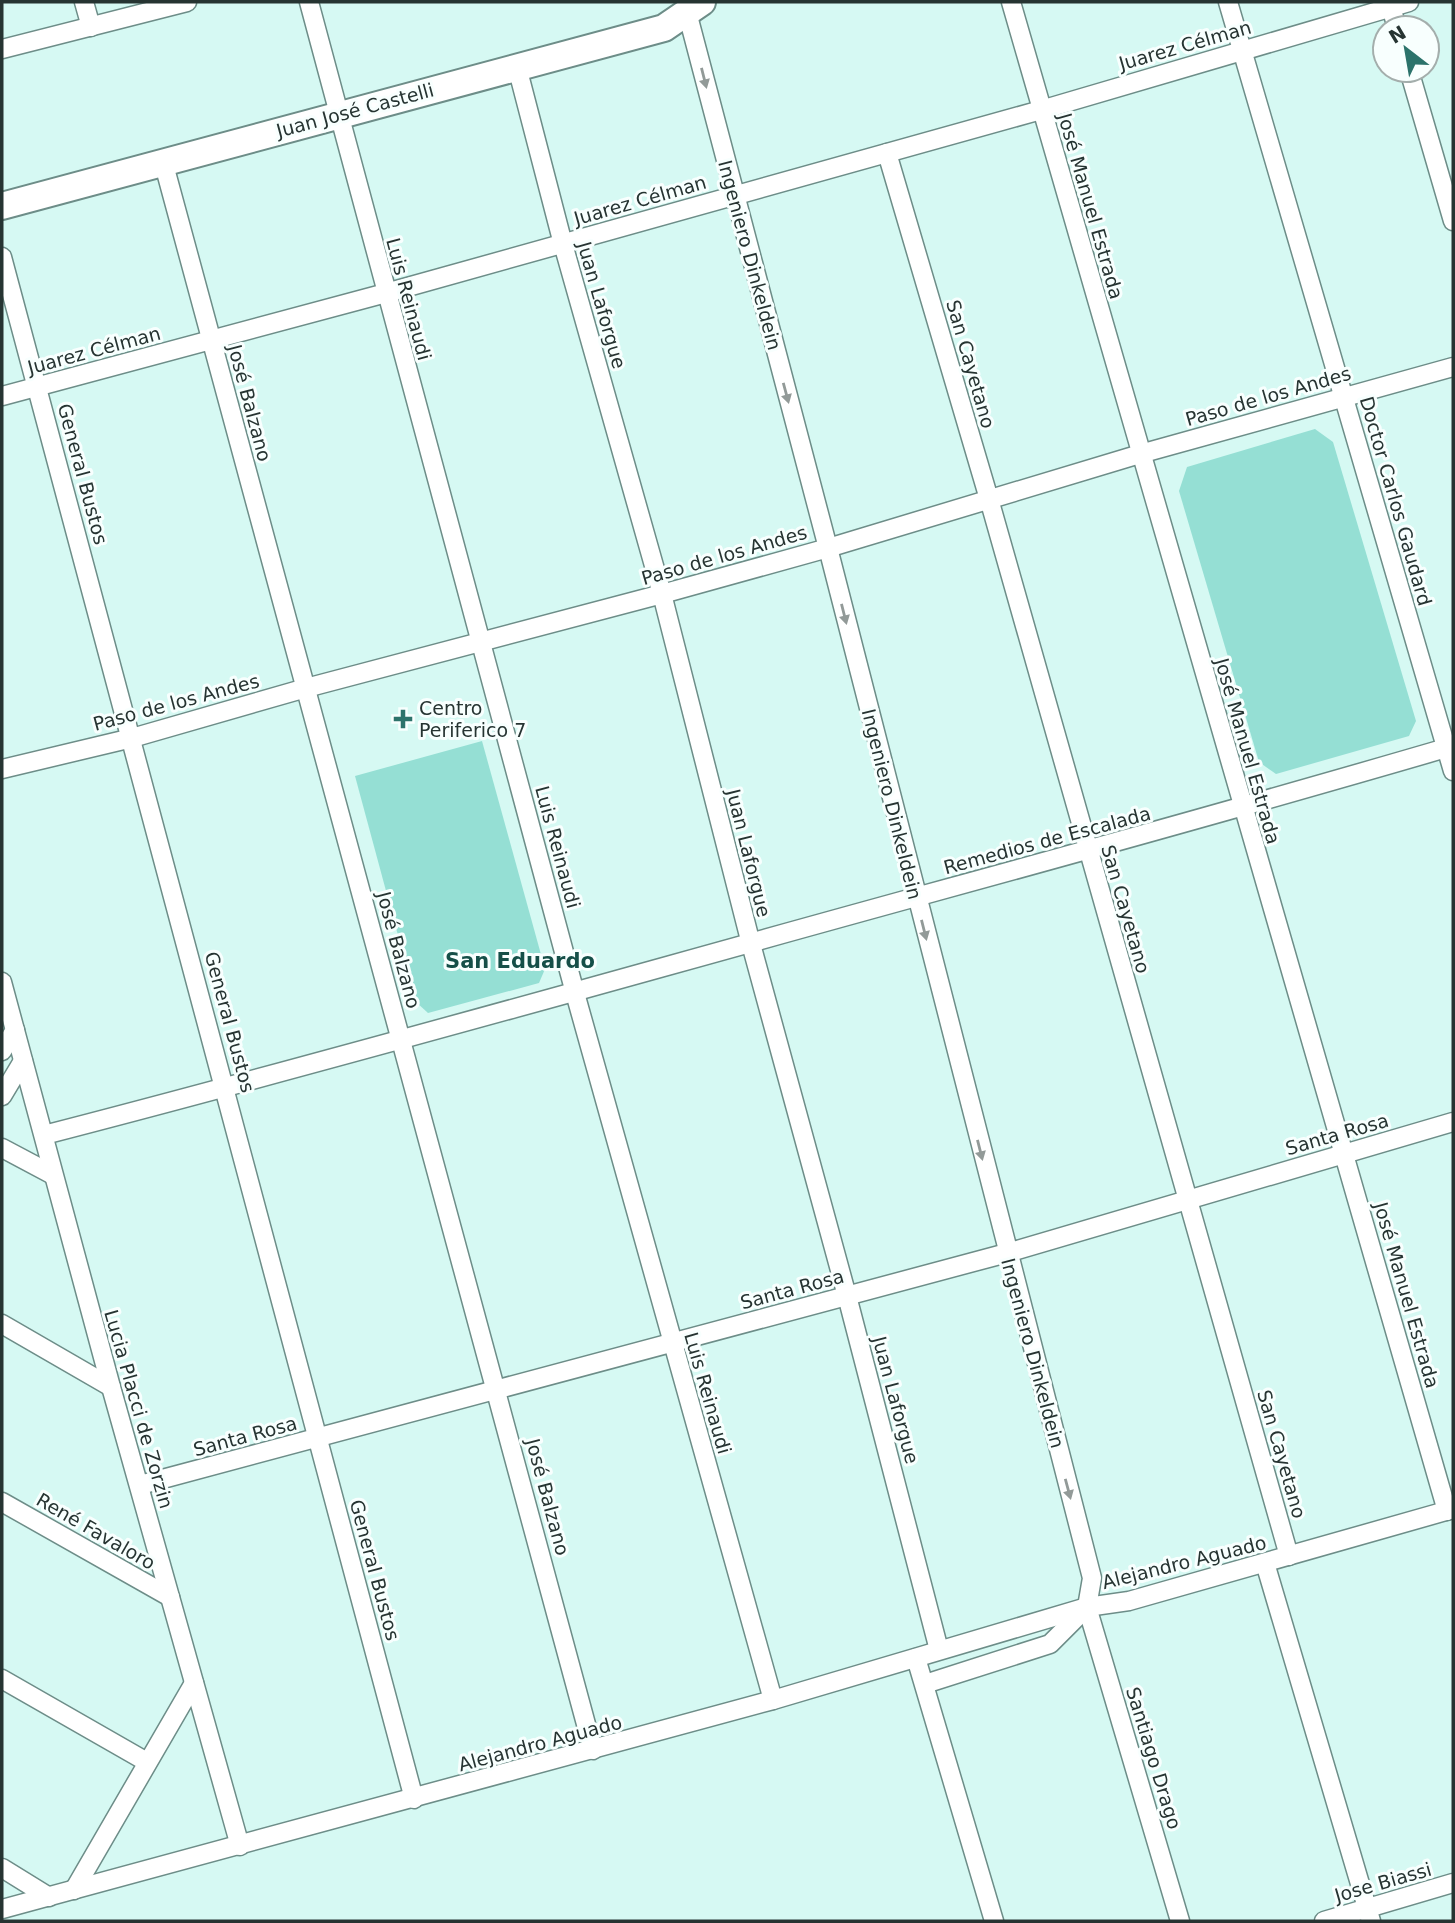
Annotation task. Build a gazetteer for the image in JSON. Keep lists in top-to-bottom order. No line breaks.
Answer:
{"streets":{"main road":["Juan José Castelli"],"street":["Juarez Célman","José Manuel Estrada","Ingeniero Dinkeldein","Luis Reinaudi","Juan Laforgue","San Cayetano","Paso de los Andes","José Balzano","General Bustos","Doctor Carlos Gaudard","Remedios de Escalada","Santa Rosa","Lucia Placci de Zorzin","René Favaloro","Alejandro Aguado","Santiago Drago","Jose Biassi"]},"crossings":[["Juarez Célman","José Manuel Estrada"],["Juarez Célman","Ingeniero Dinkeldein"],["Juarez Célman","Luis Reinaudi"],["Juarez Célman","Juan Laforgue"],["Juarez Célman","San Cayetano"],["Juarez Célman","José Balzano"],["Juarez Célman","General Bustos"],["Juarez Célman","Doctor Carlos Gaudard"],["Juan José Castelli","Ingeniero Dinkeldein"],["Juan José Castelli","Luis Reinaudi"],["Juan José Castelli","Juan Laforgue"],["Juan José Castelli","José Balzano"],["José Manuel Estrada","Paso de los Andes"],["José Manuel Estrada","Remedios de Escalada"],["José Manuel Estrada","Santa Rosa"],["José Manuel Estrada","Alejandro Aguado"],["Ingeniero Dinkeldein","Paso de los Andes"],["Ingeniero Dinkeldein","Remedios de Escalada"],["Ingeniero Dinkeldein","Santa Rosa"],["Ingeniero Dinkeldein","Alejandro Aguado"],["Ingeniero Dinkeldein","Santiago Drago"],["Luis Reinaudi","Paso de los Andes"],["Luis Reinaudi","Remedios de Escalada"],["Luis Reinaudi","Santa Rosa"],["Luis Reinaudi","Alejandro Aguado"],["Juan Laforgue","Paso de los Andes"],["Juan Laforgue","Remedios de Escalada"],["Juan Laforgue","Santa Rosa"],["Juan Laforgue","Alejandro Aguado"],["San Cayetano","Paso de los Andes"],["San Cayetano","Remedios de Escalada"],["San Cayetano","Santa Rosa"],["San Cayetano","Alejandro Aguado"],["Paso de los Andes","José Balzano"],["Paso de los Andes","General Bustos"],["Paso de los Andes","Doctor Carlos Gaudard"],["José Balzano","Remedios de Escalada"],["José Balzano","Santa Rosa"],["José Balzano","Alejandro Aguado"],["General Bustos","Remedios de Escalada"],["General Bustos","Santa Rosa"],["General Bustos","Alejandro Aguado"],["Doctor Carlos Gaudard","Remedios de Escalada"],["Remedios de Escalada","Lucia Placci de Zorzin"],["Santa Rosa","Lucia Placci de Zorzin"],["Lucia Placci de Zorzin","René Favaloro"],["Lucia Placci de Zorzin","Alejandro Aguado"],["Alejandro Aguado","Santiago Drago"]],"one_way":["Ingeniero Dinkeldein"],"districts":["San Eduardo"],"places":{"health":["Centro Periferico 7"]},"north":"top left"}
